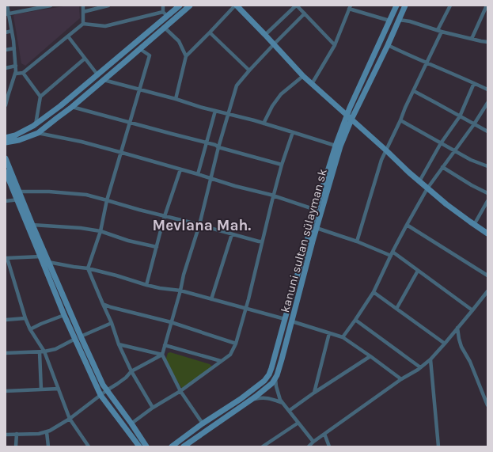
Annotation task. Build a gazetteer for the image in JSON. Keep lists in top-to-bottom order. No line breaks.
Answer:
{"streets":{"street":["kanuni sultan sülayman sk"]},"districts":["Mevlana Mah."]}
